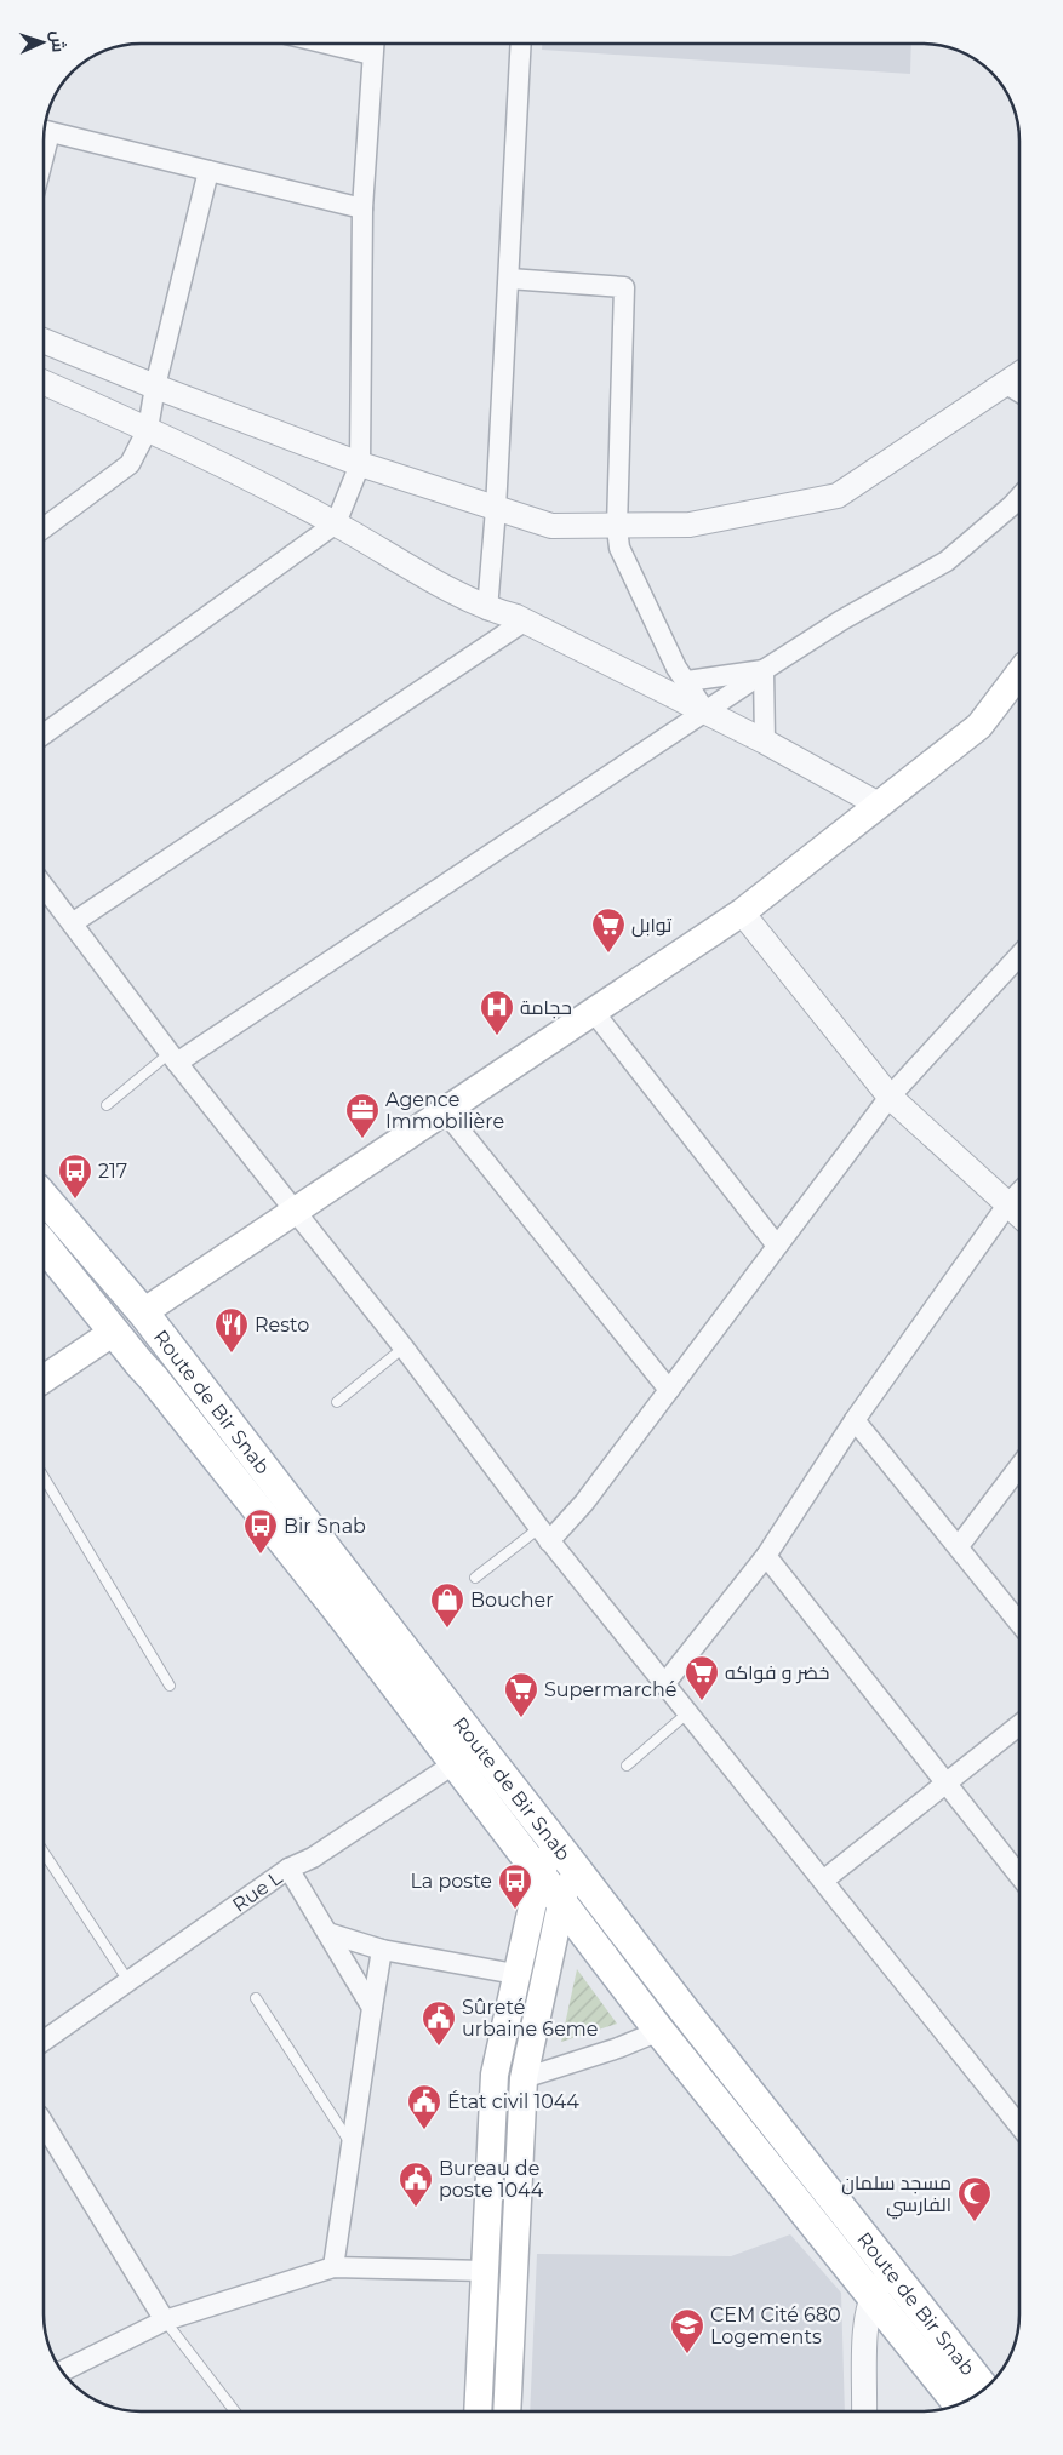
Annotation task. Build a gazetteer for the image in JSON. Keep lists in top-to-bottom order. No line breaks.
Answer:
{"streets":{"main road":["Route de Bir Snab"],"street":["Rue L"]},"crossings":[["Route de Bir Snab","Rue L"]],"places":{"supermarket":["توابل","خضر و فواكه","Supermarché"],"hospital":["حجامة"],"office":["Agence Immobilière"],"bus stop":["217","Bir Snab","La poste"],"restaurant":["Resto"],"shop":["Boucher"],"public building":["Sûreté urbaine 6eme","État civil 1044","Bureau de poste 1044"],"mosque":["مسجد سلمان الفارسي"],"school or university":["CEM Cité 680 Logements"]},"north":"right"}
